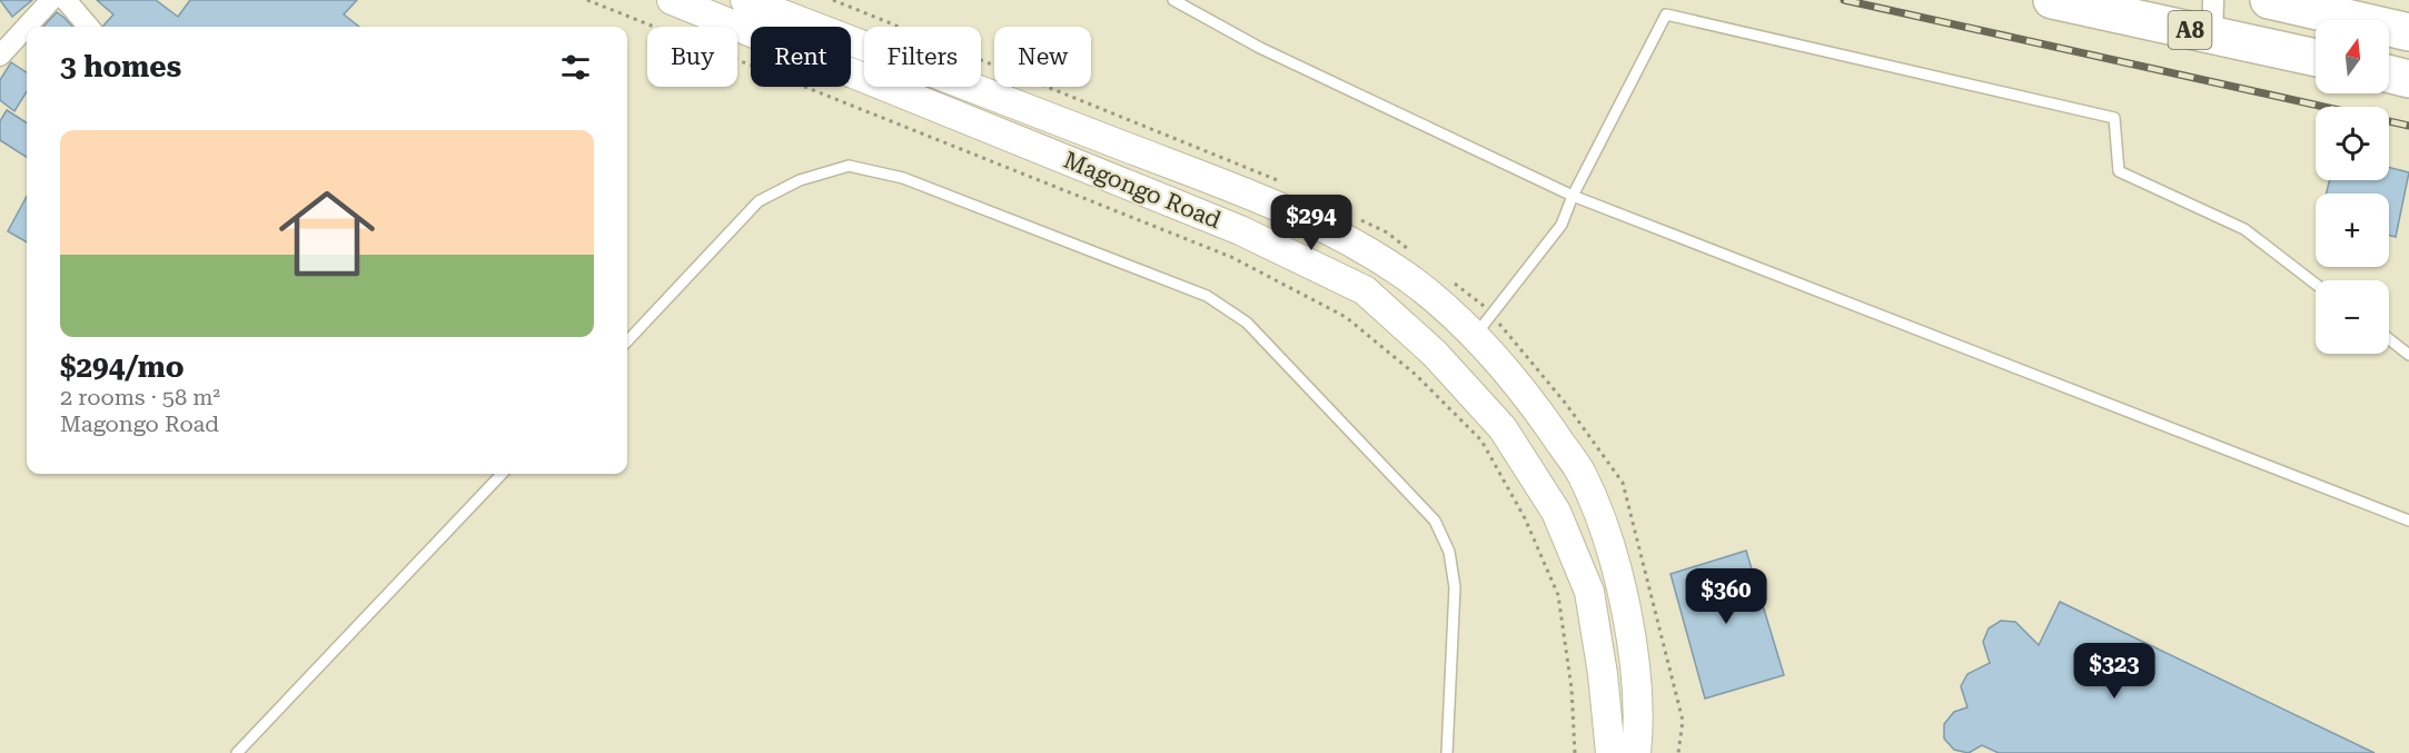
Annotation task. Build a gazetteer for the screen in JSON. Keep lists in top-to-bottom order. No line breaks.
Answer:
{"streets":{"highway":["A8"],"main road":["Magongo Road"]},"north":"top","page":{"map_buttons":["+","−"],"chip":["Buy","Rent","Filters","New"],"heading":"3 homes","list":[{"name":"$294/mo","note":"2 rooms · 58 m² · Magongo Road"}],"price":["$294","$360","$323"]}}
